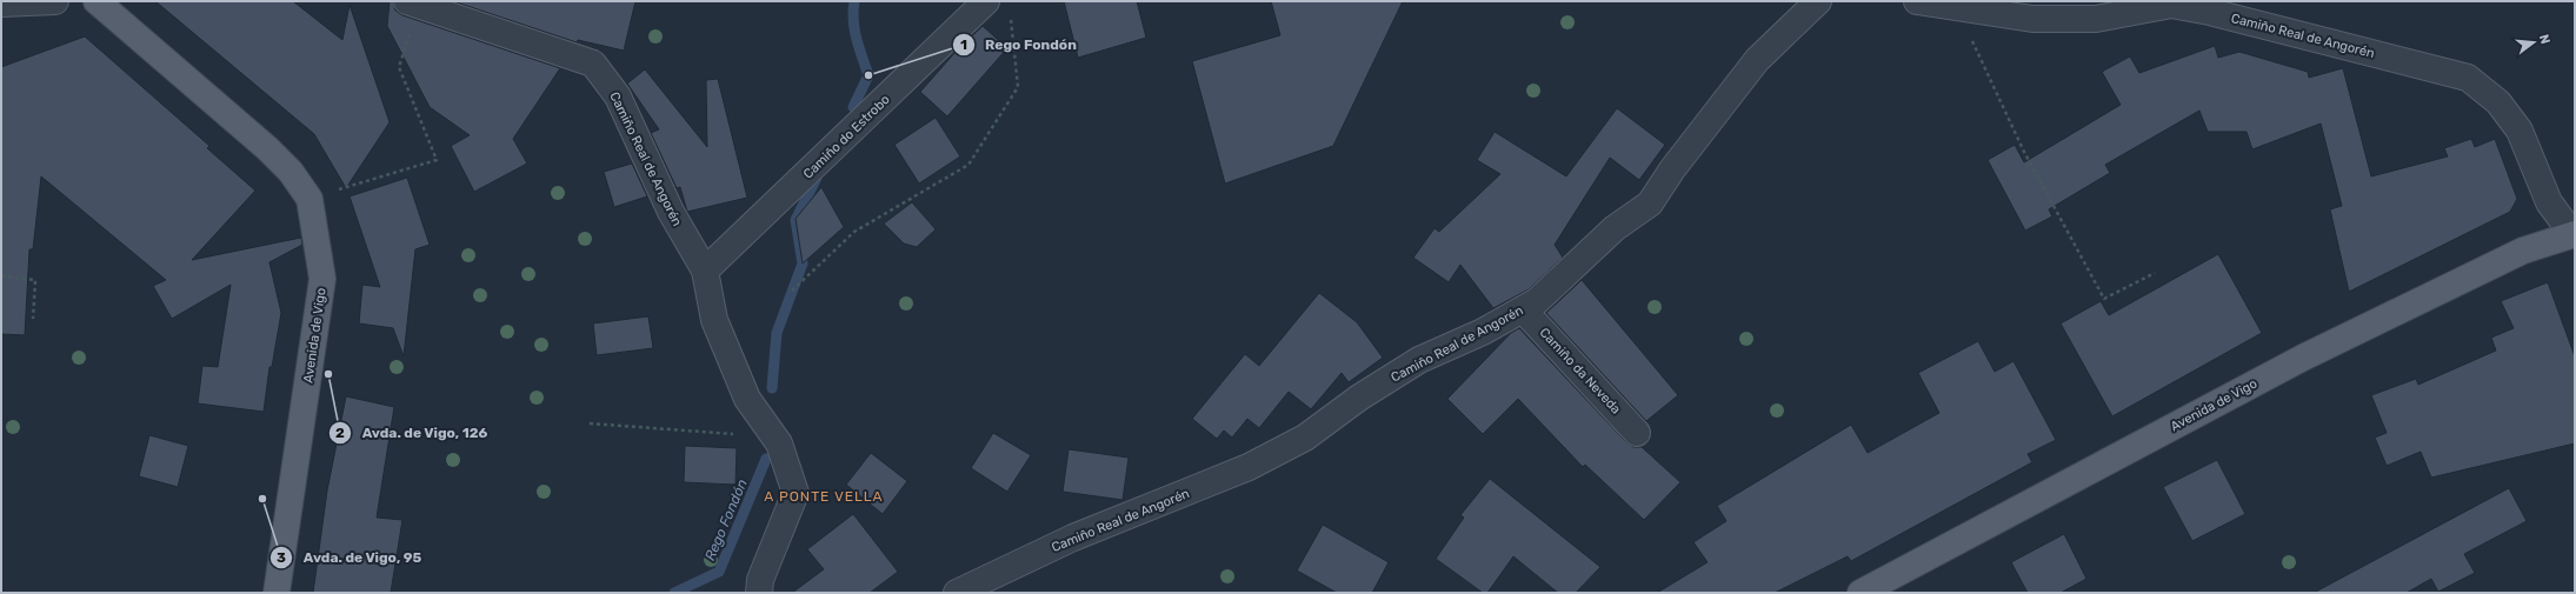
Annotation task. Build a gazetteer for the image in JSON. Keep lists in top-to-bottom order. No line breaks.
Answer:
{"streets":{"main road":["Avenida de Vigo"],"street":["Camiño Real de Angorén","Camiño do Estrobo","Camiño da Neveda"]},"crossings":[["Camiño Real de Angorén","Camiño do Estrobo"],["Camiño Real de Angorén","Avenida de Vigo"],["Camiño Real de Angorén","Camiño da Neveda"]],"districts":["A PONTE VELLA"],"water":["Rego Fondón"],"places":["Rego Fondón","Avda. de Vigo, 126","Avda. de Vigo, 95"],"north":"right"}
